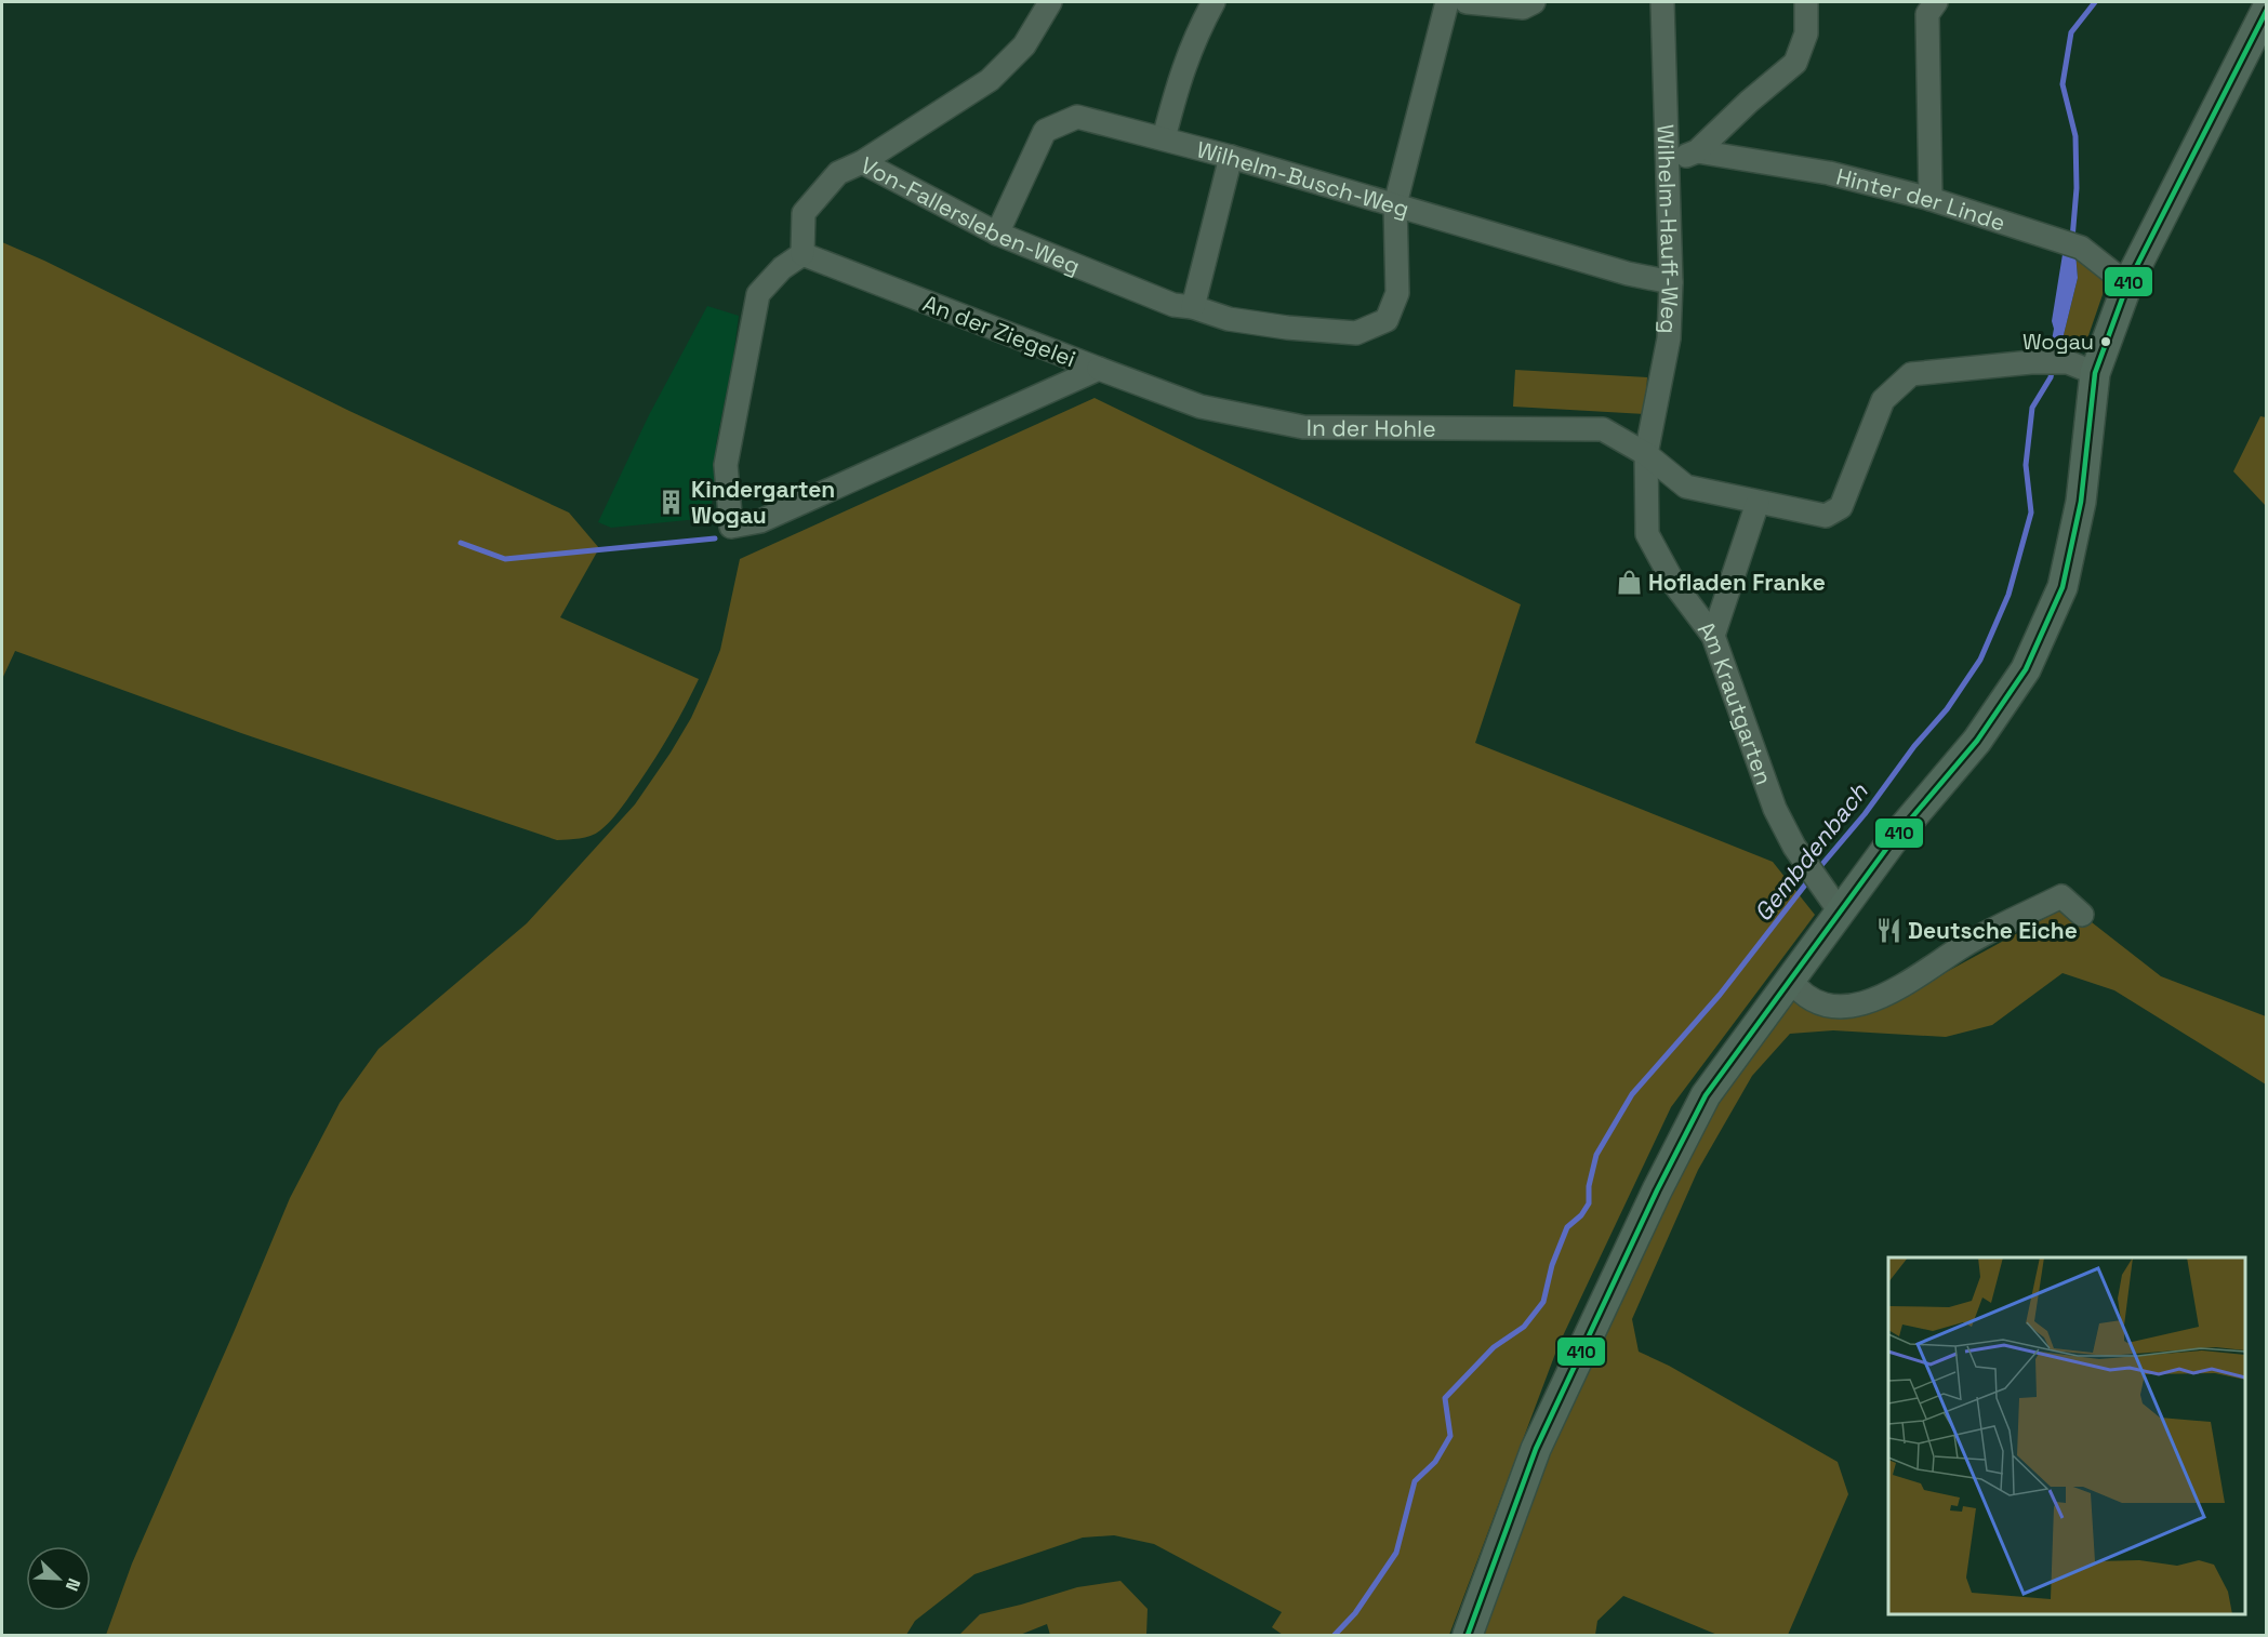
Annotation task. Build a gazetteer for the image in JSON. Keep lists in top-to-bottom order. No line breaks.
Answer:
{"streets":{"street":["Wilhelm-Busch-Weg","Hinter der Linde","Von-Fallersleben-Weg","Wilhelm-Hauff-Weg","An der Ziegelei","In der Hohle","Am Krautgarten"]},"crossings":[["Wilhelm-Busch-Weg","Von-Fallersleben-Weg"],["Wilhelm-Busch-Weg","Wilhelm-Hauff-Weg"],["Von-Fallersleben-Weg","An der Ziegelei"],["Wilhelm-Hauff-Weg","In der Hohle"],["Wilhelm-Hauff-Weg","Am Krautgarten"],["An der Ziegelei","In der Hohle"],["In der Hohle","Am Krautgarten"]],"water":["Gembdenbach"],"places":{"other":["Wogau"],"building":["Kindergarten Wogau"],"shop":["Hofladen Franke"],"restaurant":["Deutsche Eiche"]},"lines":["transit line 410"],"north":"bottom right"}
